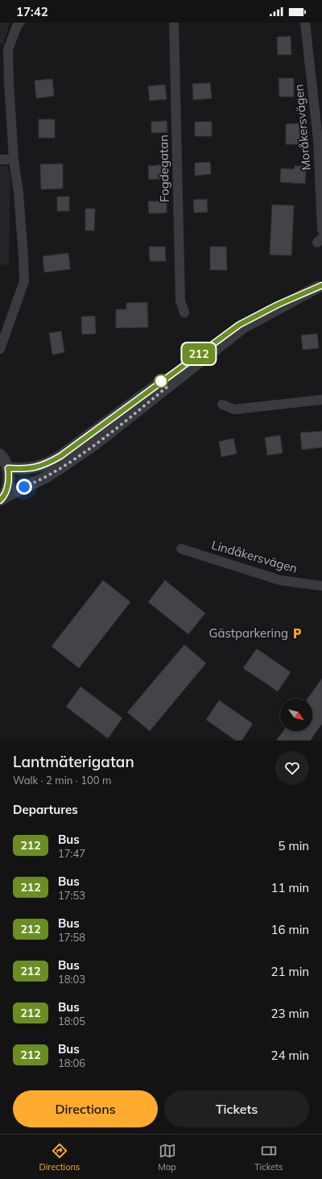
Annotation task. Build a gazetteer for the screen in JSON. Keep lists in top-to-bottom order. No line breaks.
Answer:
{"streets":{"street":["Moråkersvägen","Fogdegatan","Lindåkersvägen"]},"places":{"parking":["Gästparkering"]},"lines":["bus line 212"],"north":"bottom right","page":{"status":"17:42","on_map":"212","heading":[["Lantmäterigatan","Walk · 2 min · 100 m"],"Departures"],"list":[{"mark":"212","name":"Bus","note":"17:47","value":"5 min"},{"mark":"212","name":"Bus","note":"17:53","value":"11 min"},{"mark":"212","name":"Bus","note":"17:58","value":"16 min"},{"mark":"212","name":"Bus","note":"18:03","value":"21 min"},{"mark":"212","name":"Bus","note":"18:05","value":"23 min"},{"mark":"212","name":"Bus","note":"18:06","value":"24 min"}],"buttons":["Directions","Tickets"],"tabs":["Directions","Map","Tickets"]}}
